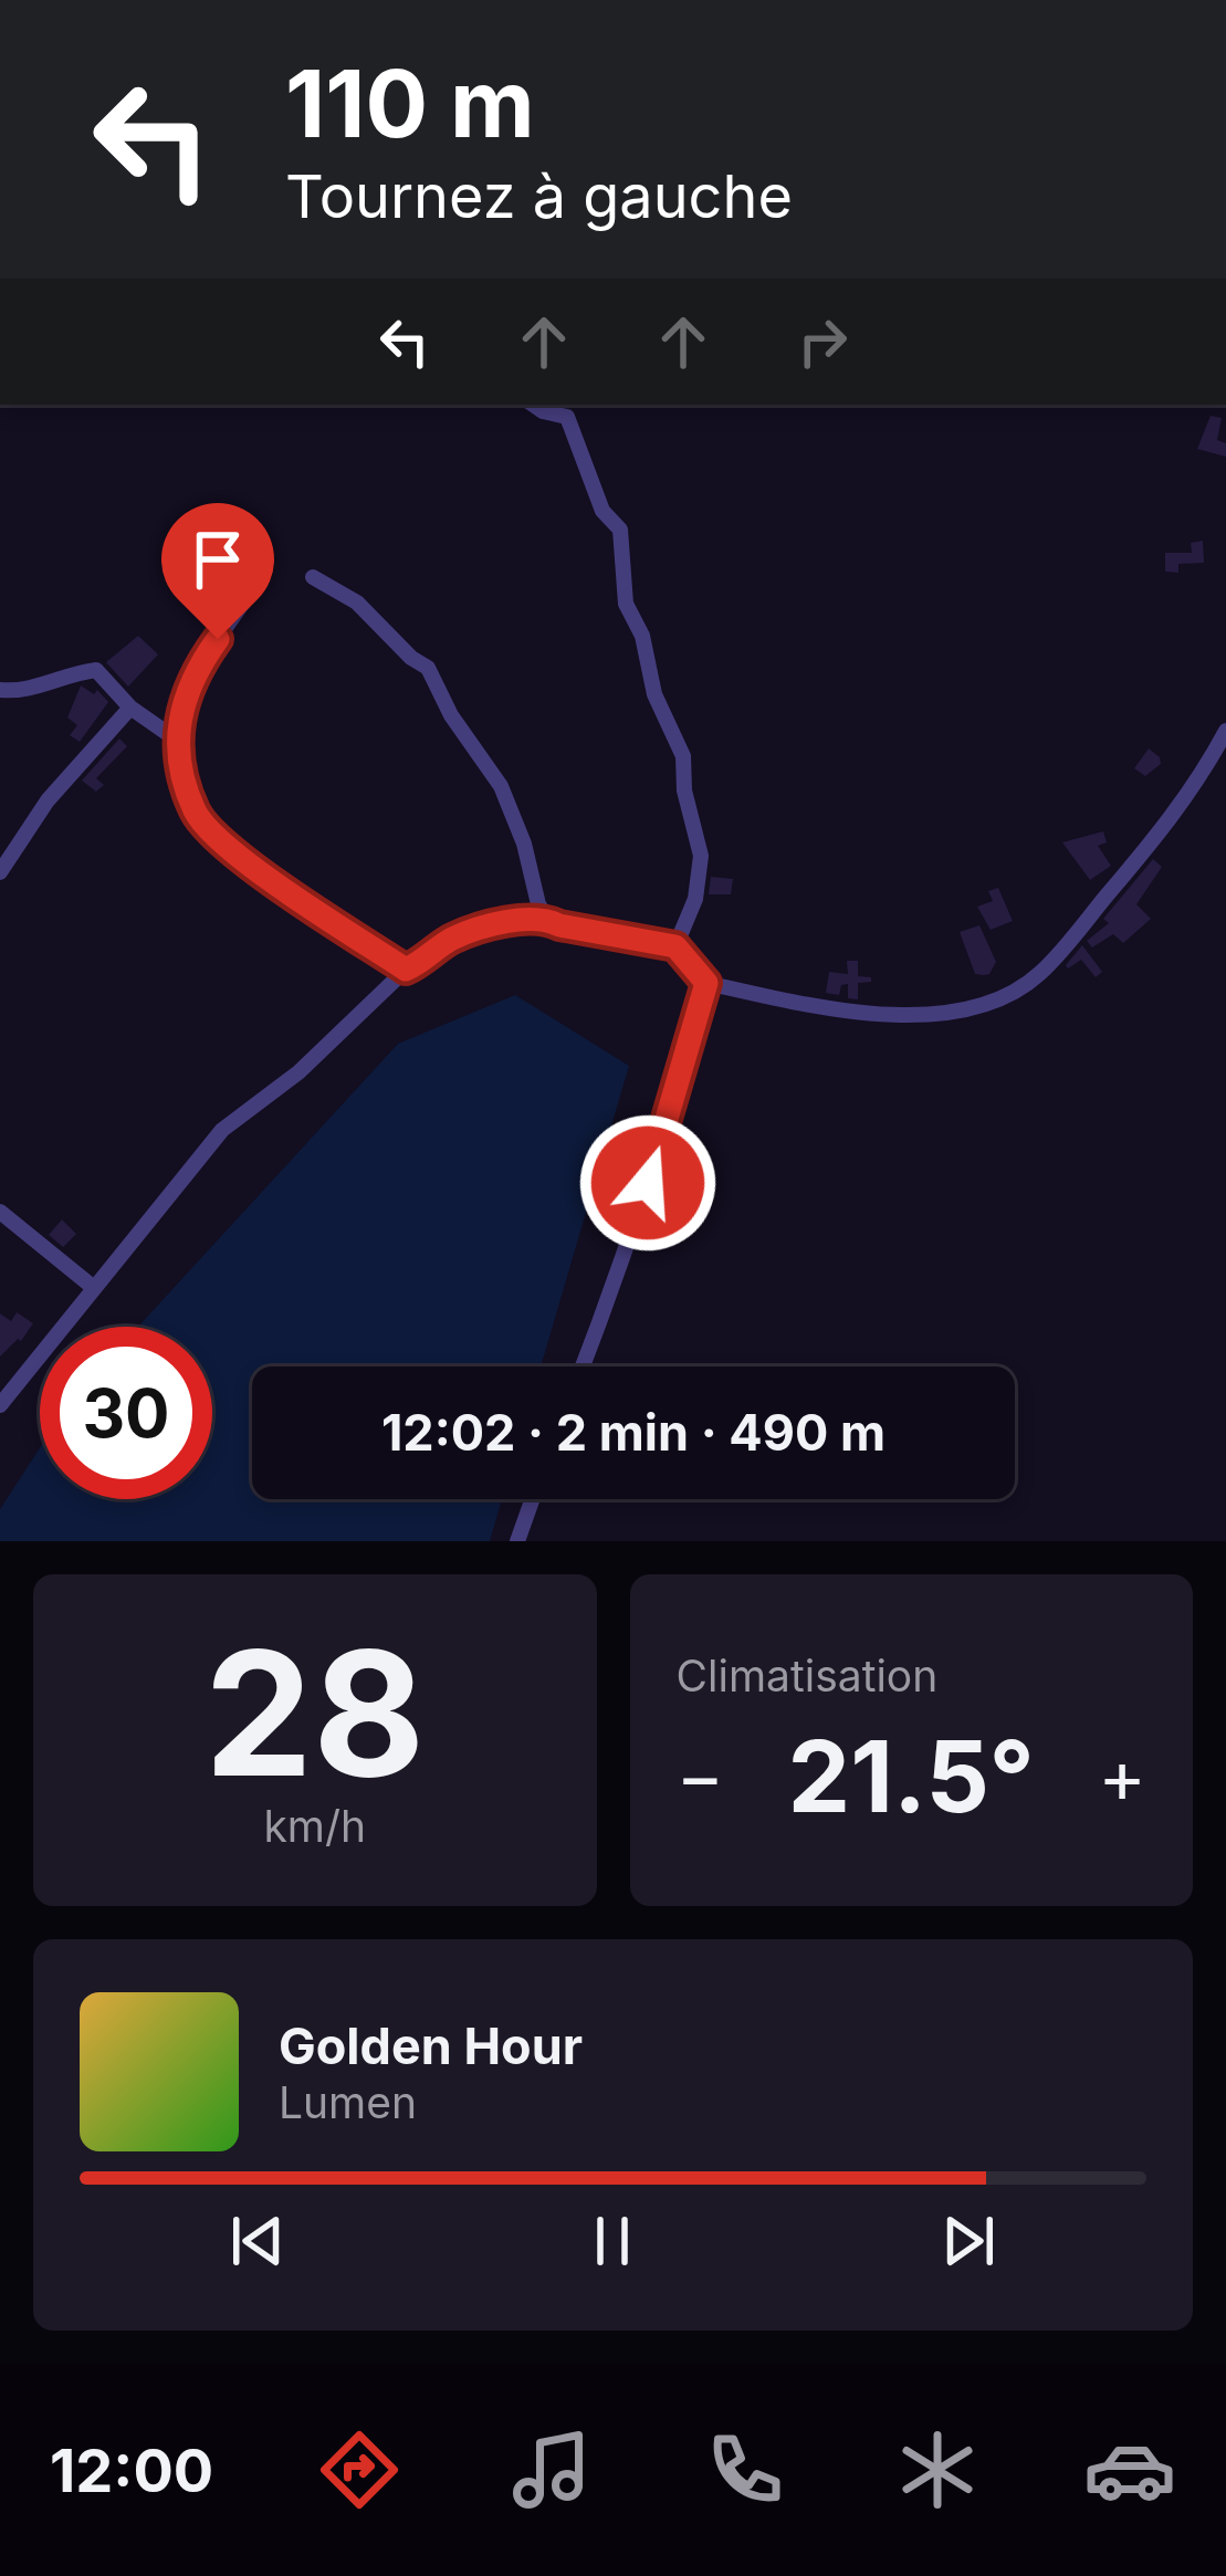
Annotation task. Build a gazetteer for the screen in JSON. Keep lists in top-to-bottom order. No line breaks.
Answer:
{"page":{"turn":["110 m","Tournez à gauche"],"limit":"30","trip":"12:02 · 2 min · 490 m","tile":[["28","km/h"],"Climatisation"],"heat":["−","21.5°","+"],"song":["Golden Hour","Lumen"],"tabs":"12:00"}}
